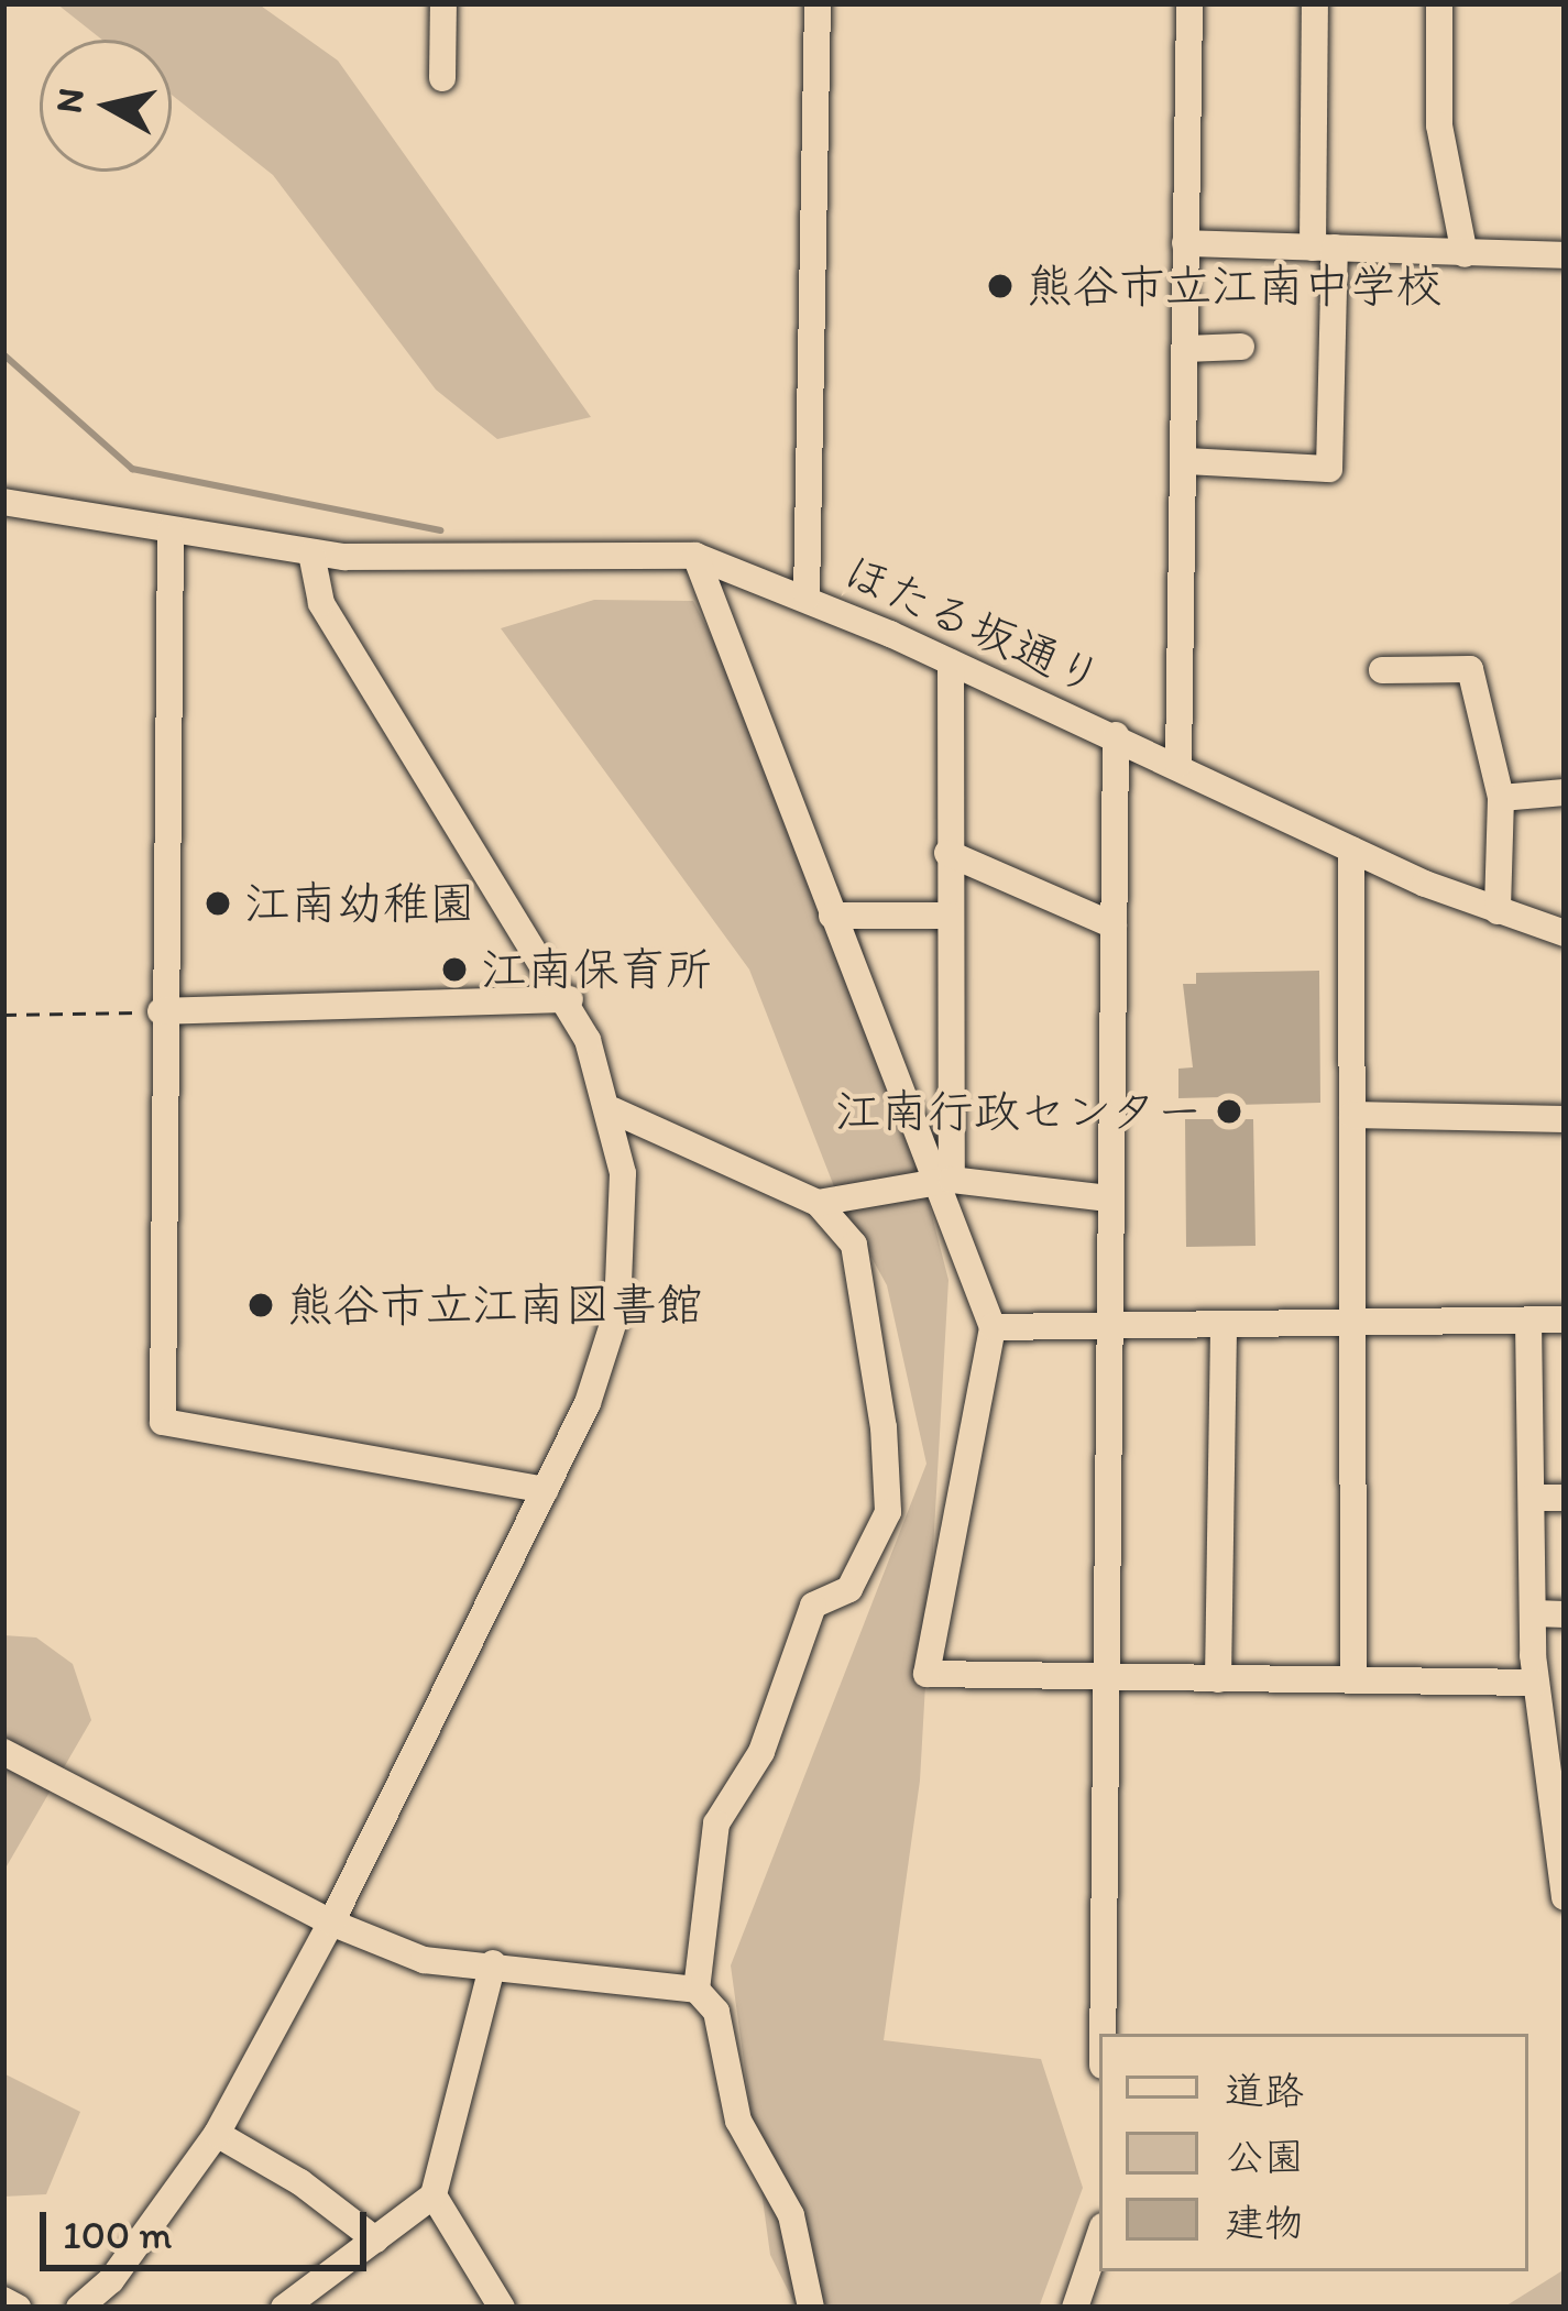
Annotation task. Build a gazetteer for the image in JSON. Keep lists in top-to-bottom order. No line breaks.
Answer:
{"streets":{"street":["ほたる坂通り"]},"places":["熊谷市立江南中学校","江南幼稚園","江南保育所","江南行政センター","熊谷市立江南図書館"],"legend":["道路","公園","建物"],"scale_bar":"100 m","north":"left"}
